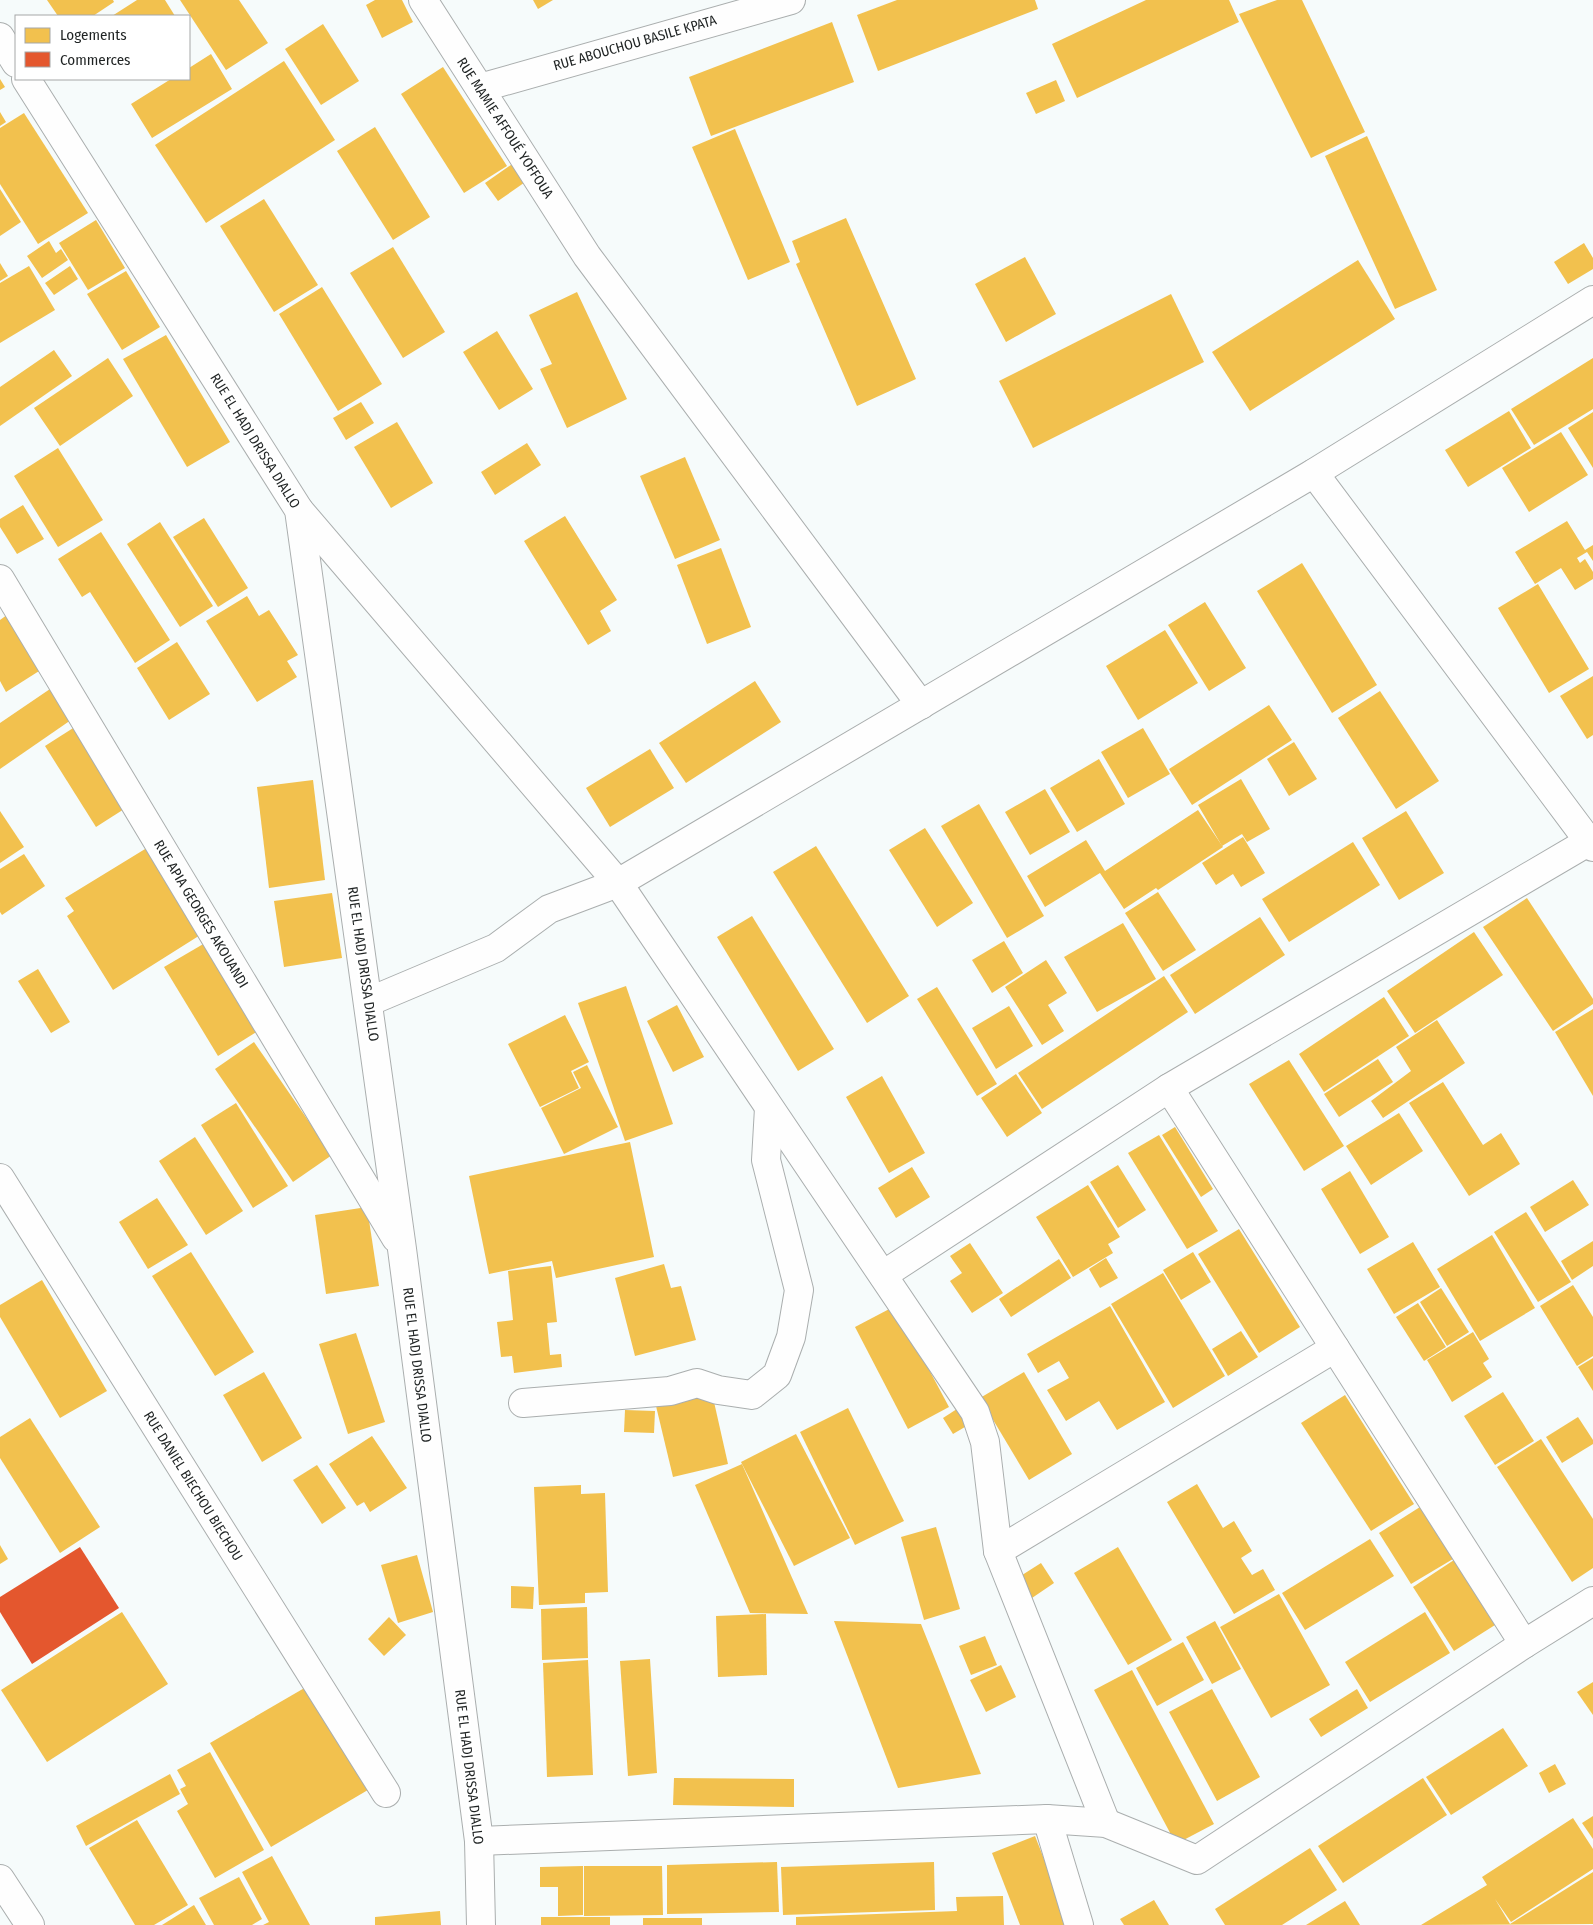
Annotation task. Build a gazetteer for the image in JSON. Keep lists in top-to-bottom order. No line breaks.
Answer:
{"streets":{"street":["RUE ABOUCHOU BASILE KPATA","RUE MAMIE AFFOUÉ YOFFOUA","RUE EL HADJ DRISSA DIALLO","RUE APIA GEORGES AKOUANDI","RUE DANIEL BIECHOU BIECHOU"]},"crossings":[["RUE ABOUCHOU BASILE KPATA","RUE MAMIE AFFOUÉ YOFFOUA"],["RUE EL HADJ DRISSA DIALLO","RUE APIA GEORGES AKOUANDI"]],"legend":["Logements","Commerces"]}
